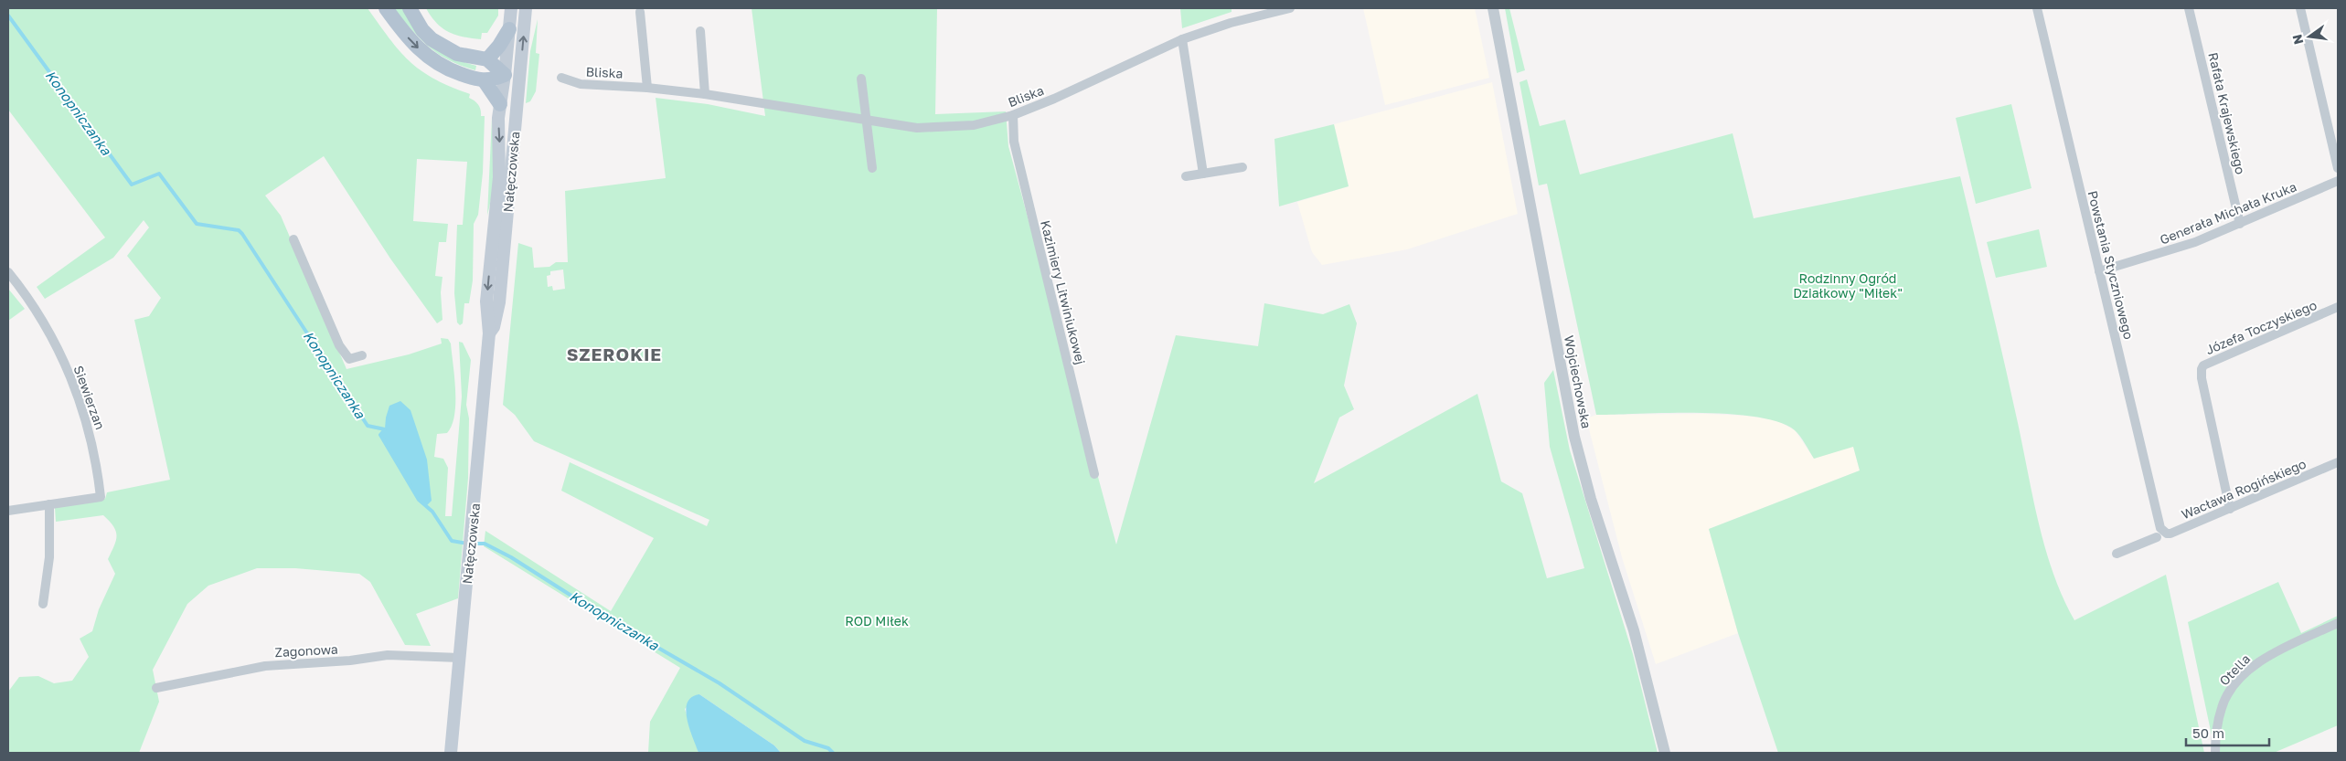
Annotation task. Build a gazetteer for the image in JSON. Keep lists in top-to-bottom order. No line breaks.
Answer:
{"streets":{"main road":["Nałęczowska"],"street":["Bliska","Rafała Krajewskiego","Generała Michała Kruka","Powstania Styczniowego","Kazimiery Litwiniukowej","Józefa Toczyskiego","Wojciechowska","Siewierzan","Wacława Rogińskiego","Zagonowa","Otella"]},"crossings":[["Bliska","Kazimiery Litwiniukowej"],["Rafała Krajewskiego","Generała Michała Kruka"],["Nałęczowska","Zagonowa"],["Generała Michała Kruka","Powstania Styczniowego"],["Powstania Styczniowego","Wacława Rogińskiego"],["Józefa Toczyskiego","Wacława Rogińskiego"]],"districts":["SZEROKIE"],"water":["Konopniczanka"],"parks":["Rodzinny Ogród Działkowy \"Miłek\"","ROD Miłek"],"scale_bar":"50 m","north":"left"}
